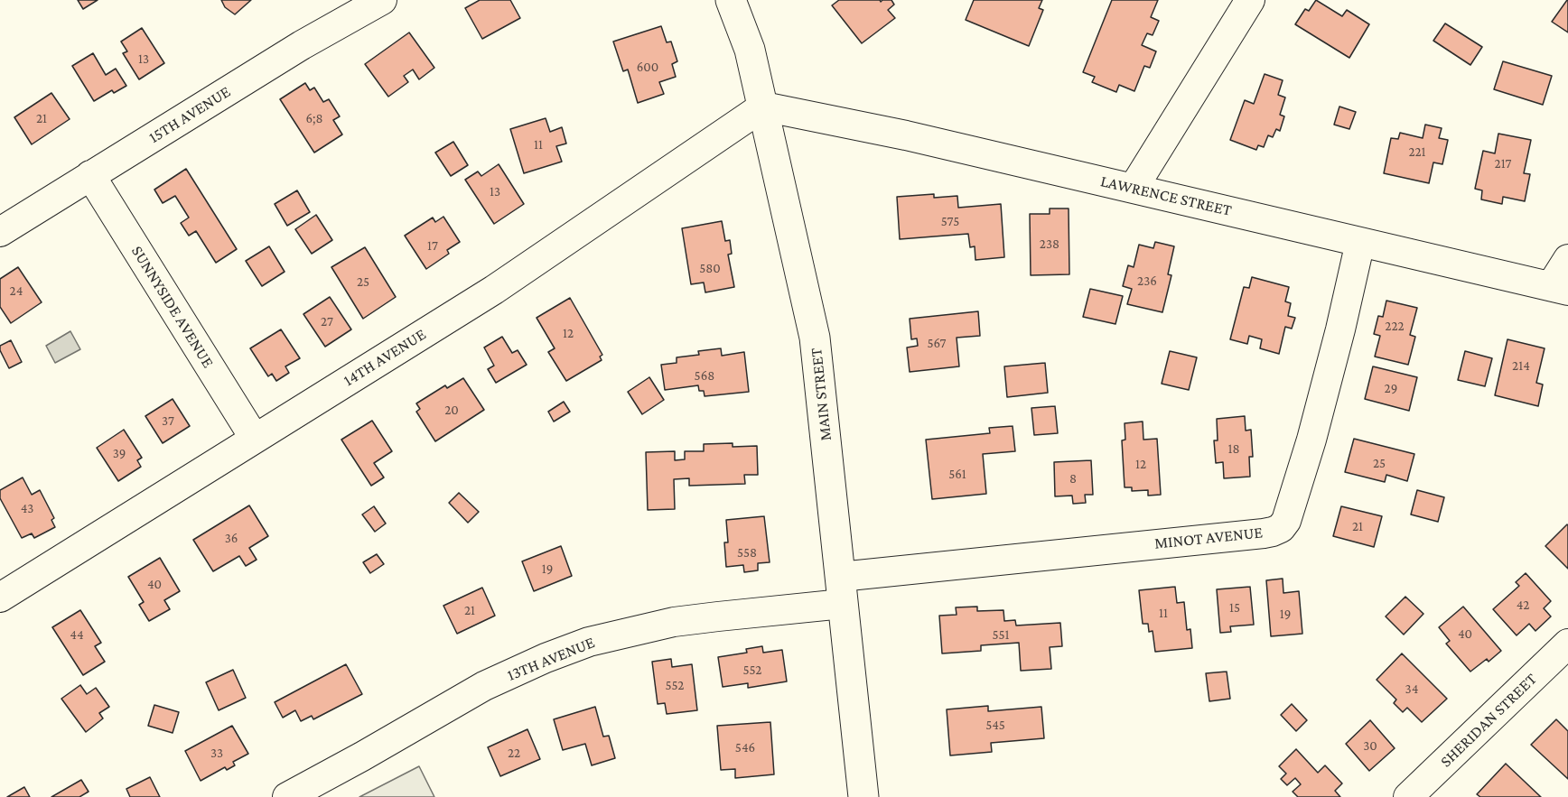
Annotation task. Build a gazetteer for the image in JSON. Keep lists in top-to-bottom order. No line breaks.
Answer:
{"streets":{"main road":["MAIN STREET"],"street":["15TH AVENUE","LAWRENCE STREET","SUNNYSIDE AVENUE","14TH AVENUE","MINOT AVENUE","13TH AVENUE","SHERIDAN STREET"]},"crossings":[["15TH AVENUE","SUNNYSIDE AVENUE"],["LAWRENCE STREET","14TH AVENUE"],["LAWRENCE STREET","MAIN STREET"],["LAWRENCE STREET","MINOT AVENUE"],["SUNNYSIDE AVENUE","14TH AVENUE"],["14TH AVENUE","MAIN STREET"],["MAIN STREET","MINOT AVENUE"],["MAIN STREET","13TH AVENUE"],["MINOT AVENUE","13TH AVENUE"]],"house_numbers":["13","600","21","6;8","11","221","217","13","575","238","17","580","236","25","24","27","222","12","567","214","568","29","20","37","18","39","25","12","561","8","43","21","36","558","19","40","42","15","21","11","19","40","44","551","552","552","34","545","30","546","33","22"]}
